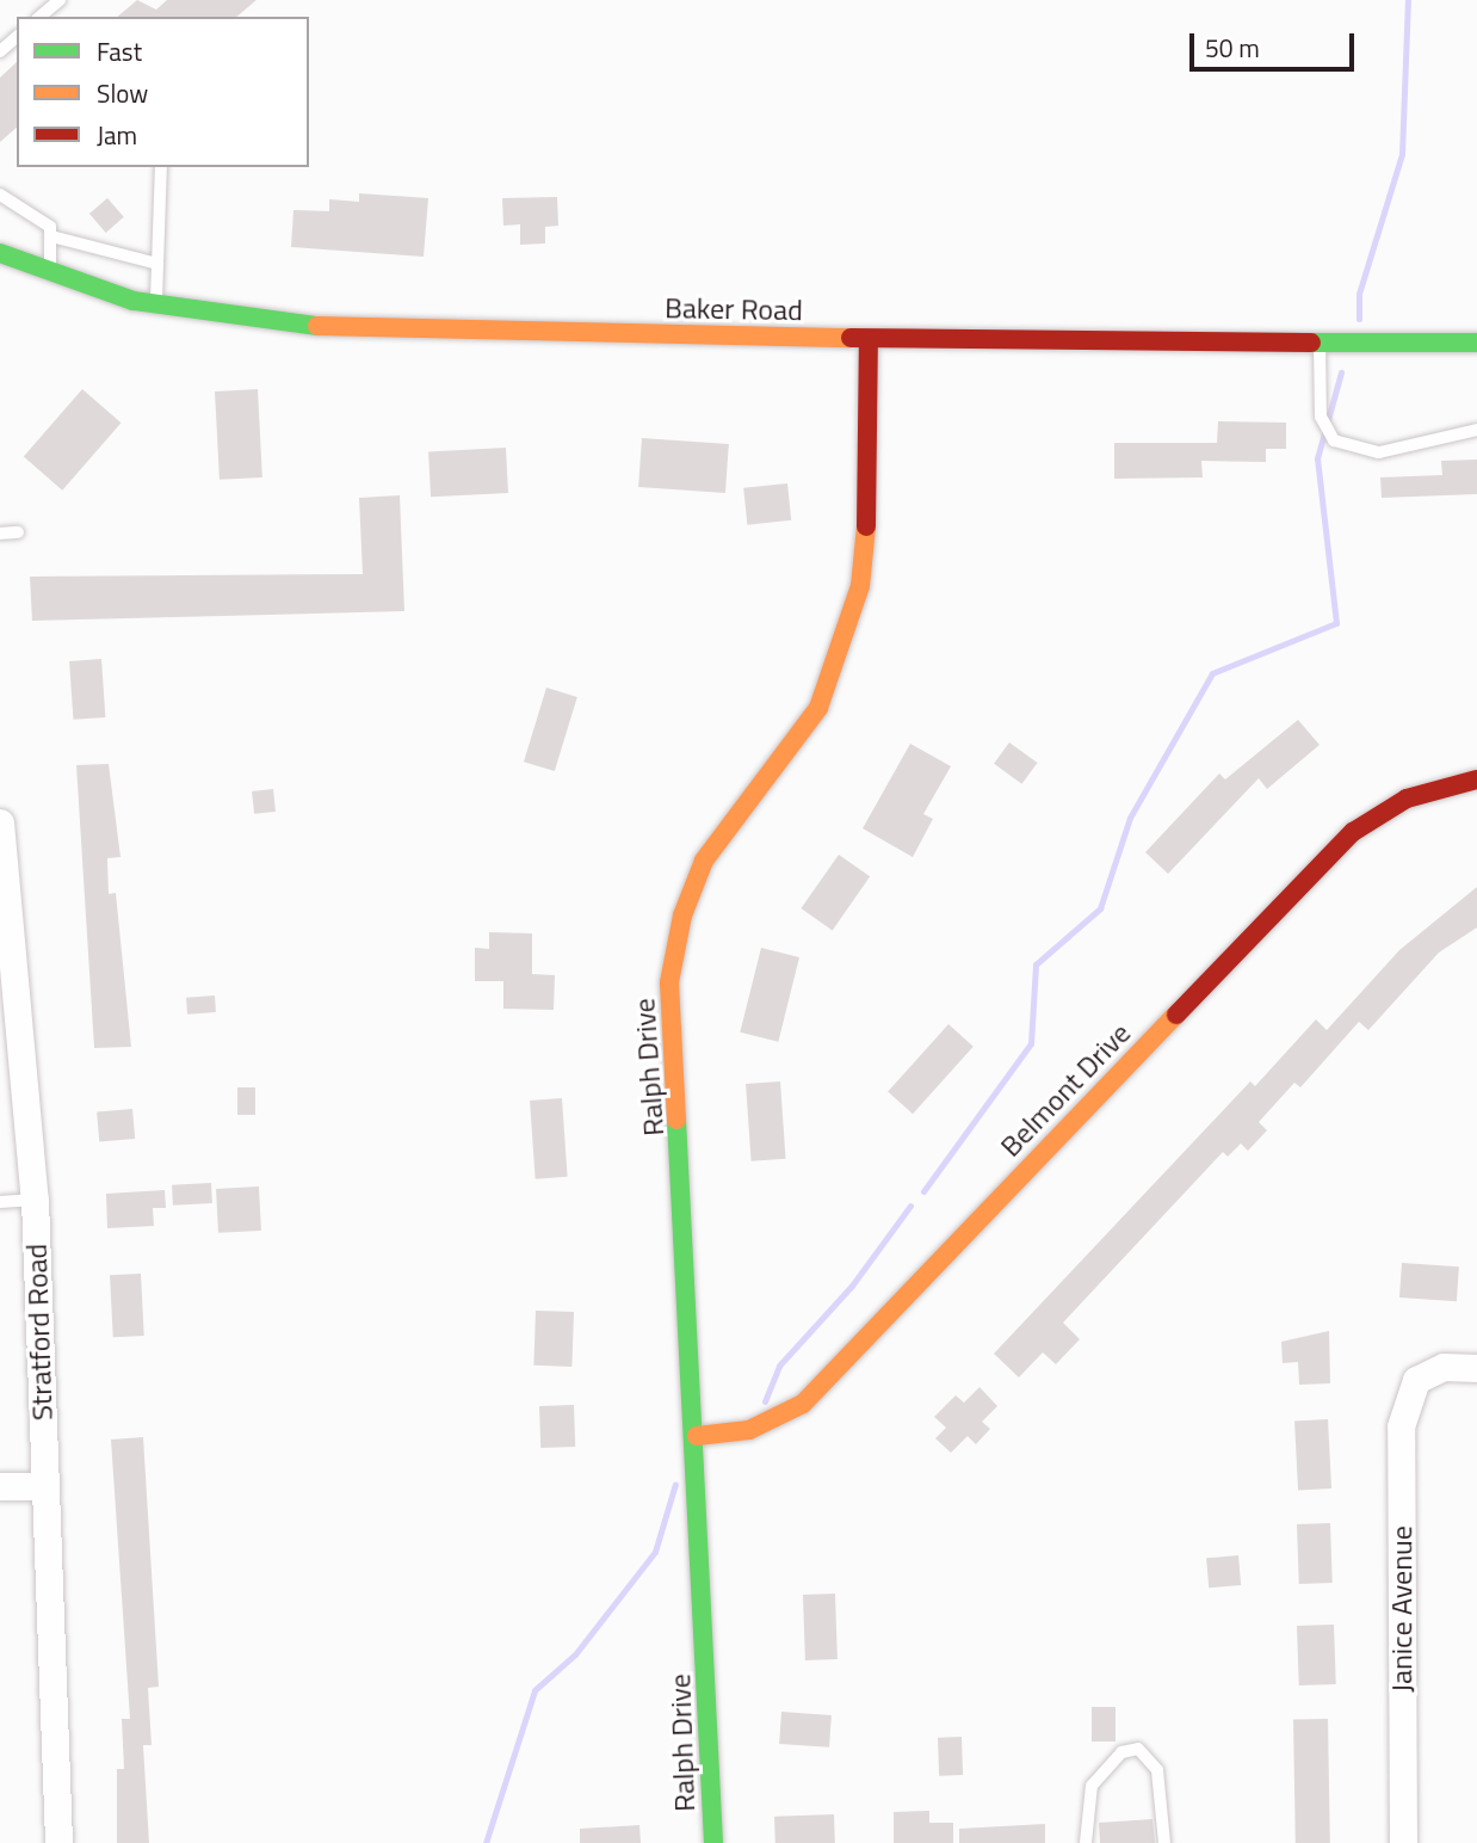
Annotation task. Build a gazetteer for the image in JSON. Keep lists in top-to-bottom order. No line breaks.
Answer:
{"streets":{"street":["Baker Road","Ralph Drive","Belmont Drive","Stratford Road","Janice Avenue"]},"crossings":[["Baker Road","Ralph Drive"],["Ralph Drive","Belmont Drive"]],"legend":["Fast","Slow","Jam"],"scale_bar":"50 m"}
